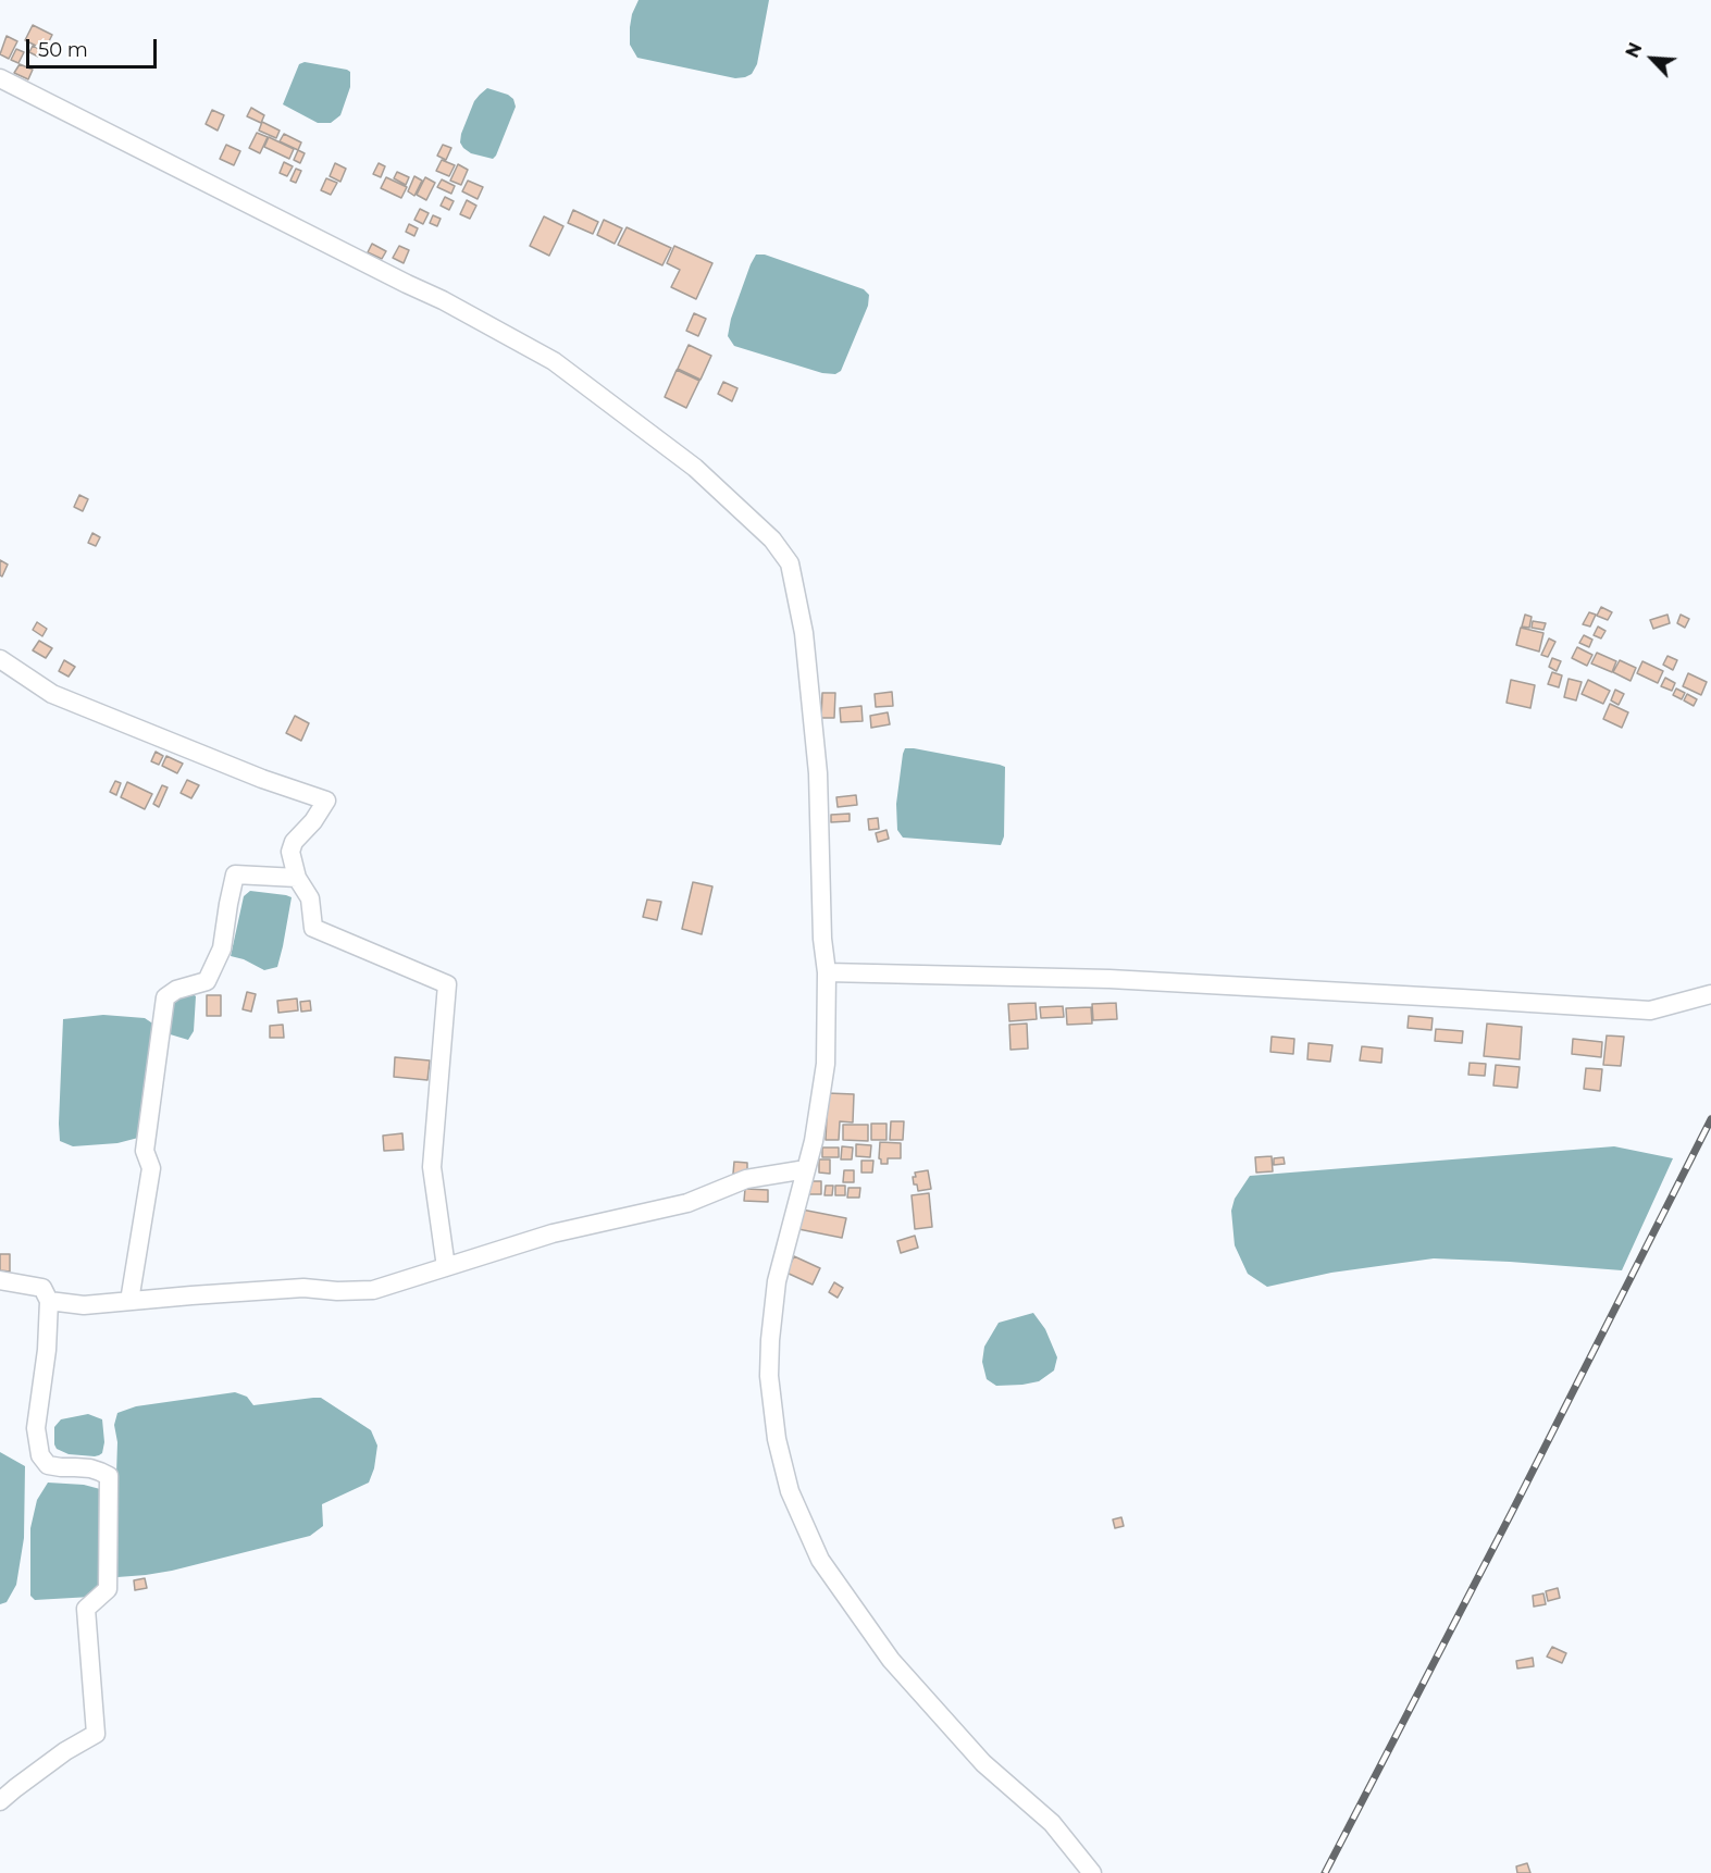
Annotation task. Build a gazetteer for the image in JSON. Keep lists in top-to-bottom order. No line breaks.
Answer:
{"scale_bar":"50 m","north":"top left"}
